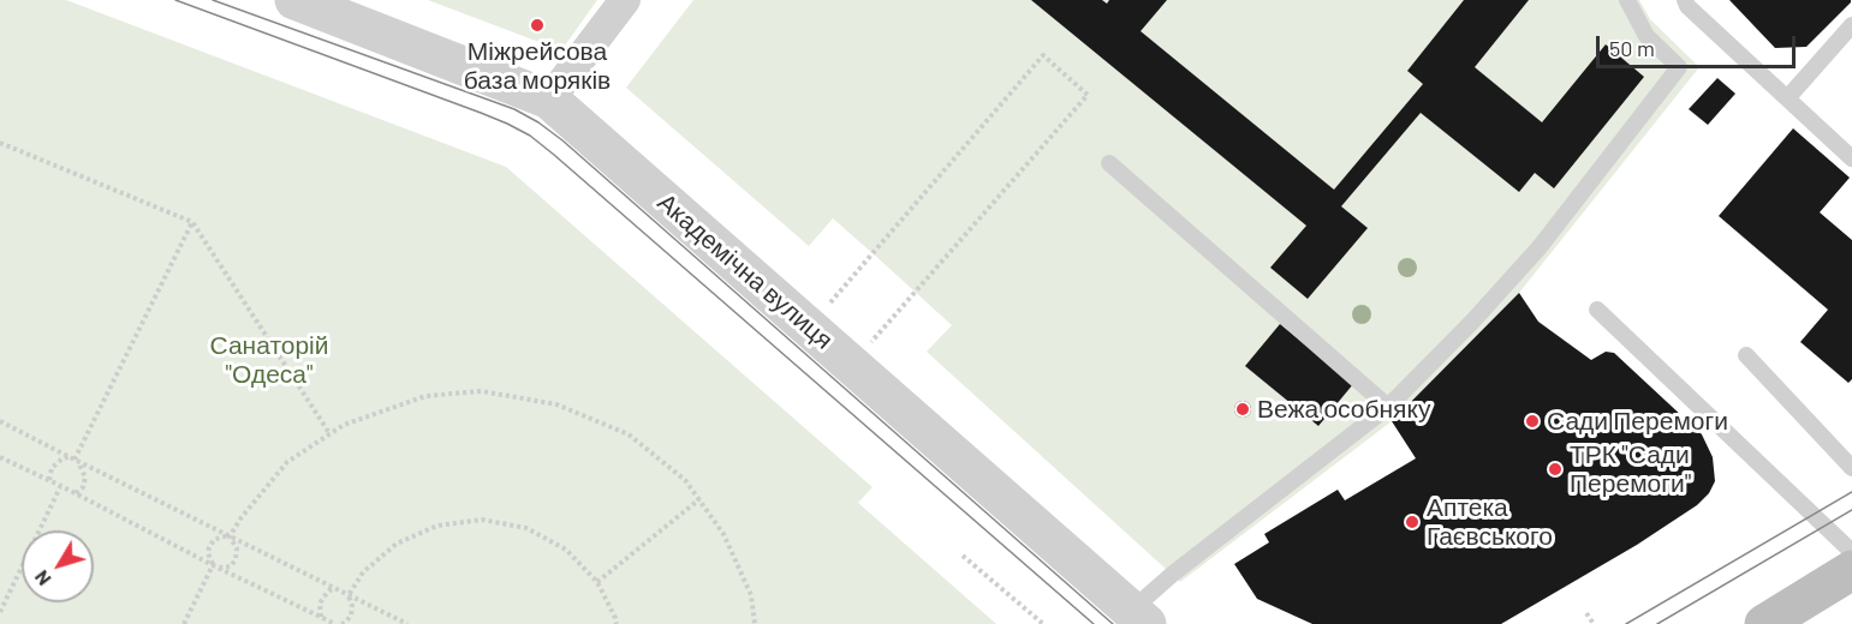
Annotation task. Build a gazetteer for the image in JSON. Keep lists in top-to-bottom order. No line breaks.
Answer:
{"streets":{"street":["Академічна вулиця"]},"parks":["Санаторій \"Одеса\""],"places":["Міжрейсова база моряків","Вежа особняку","Сади Перемоги","ТРК \"Сади Перемоги\"","Аптека Гаєвського"],"scale_bar":"50 m","north":"bottom left"}
